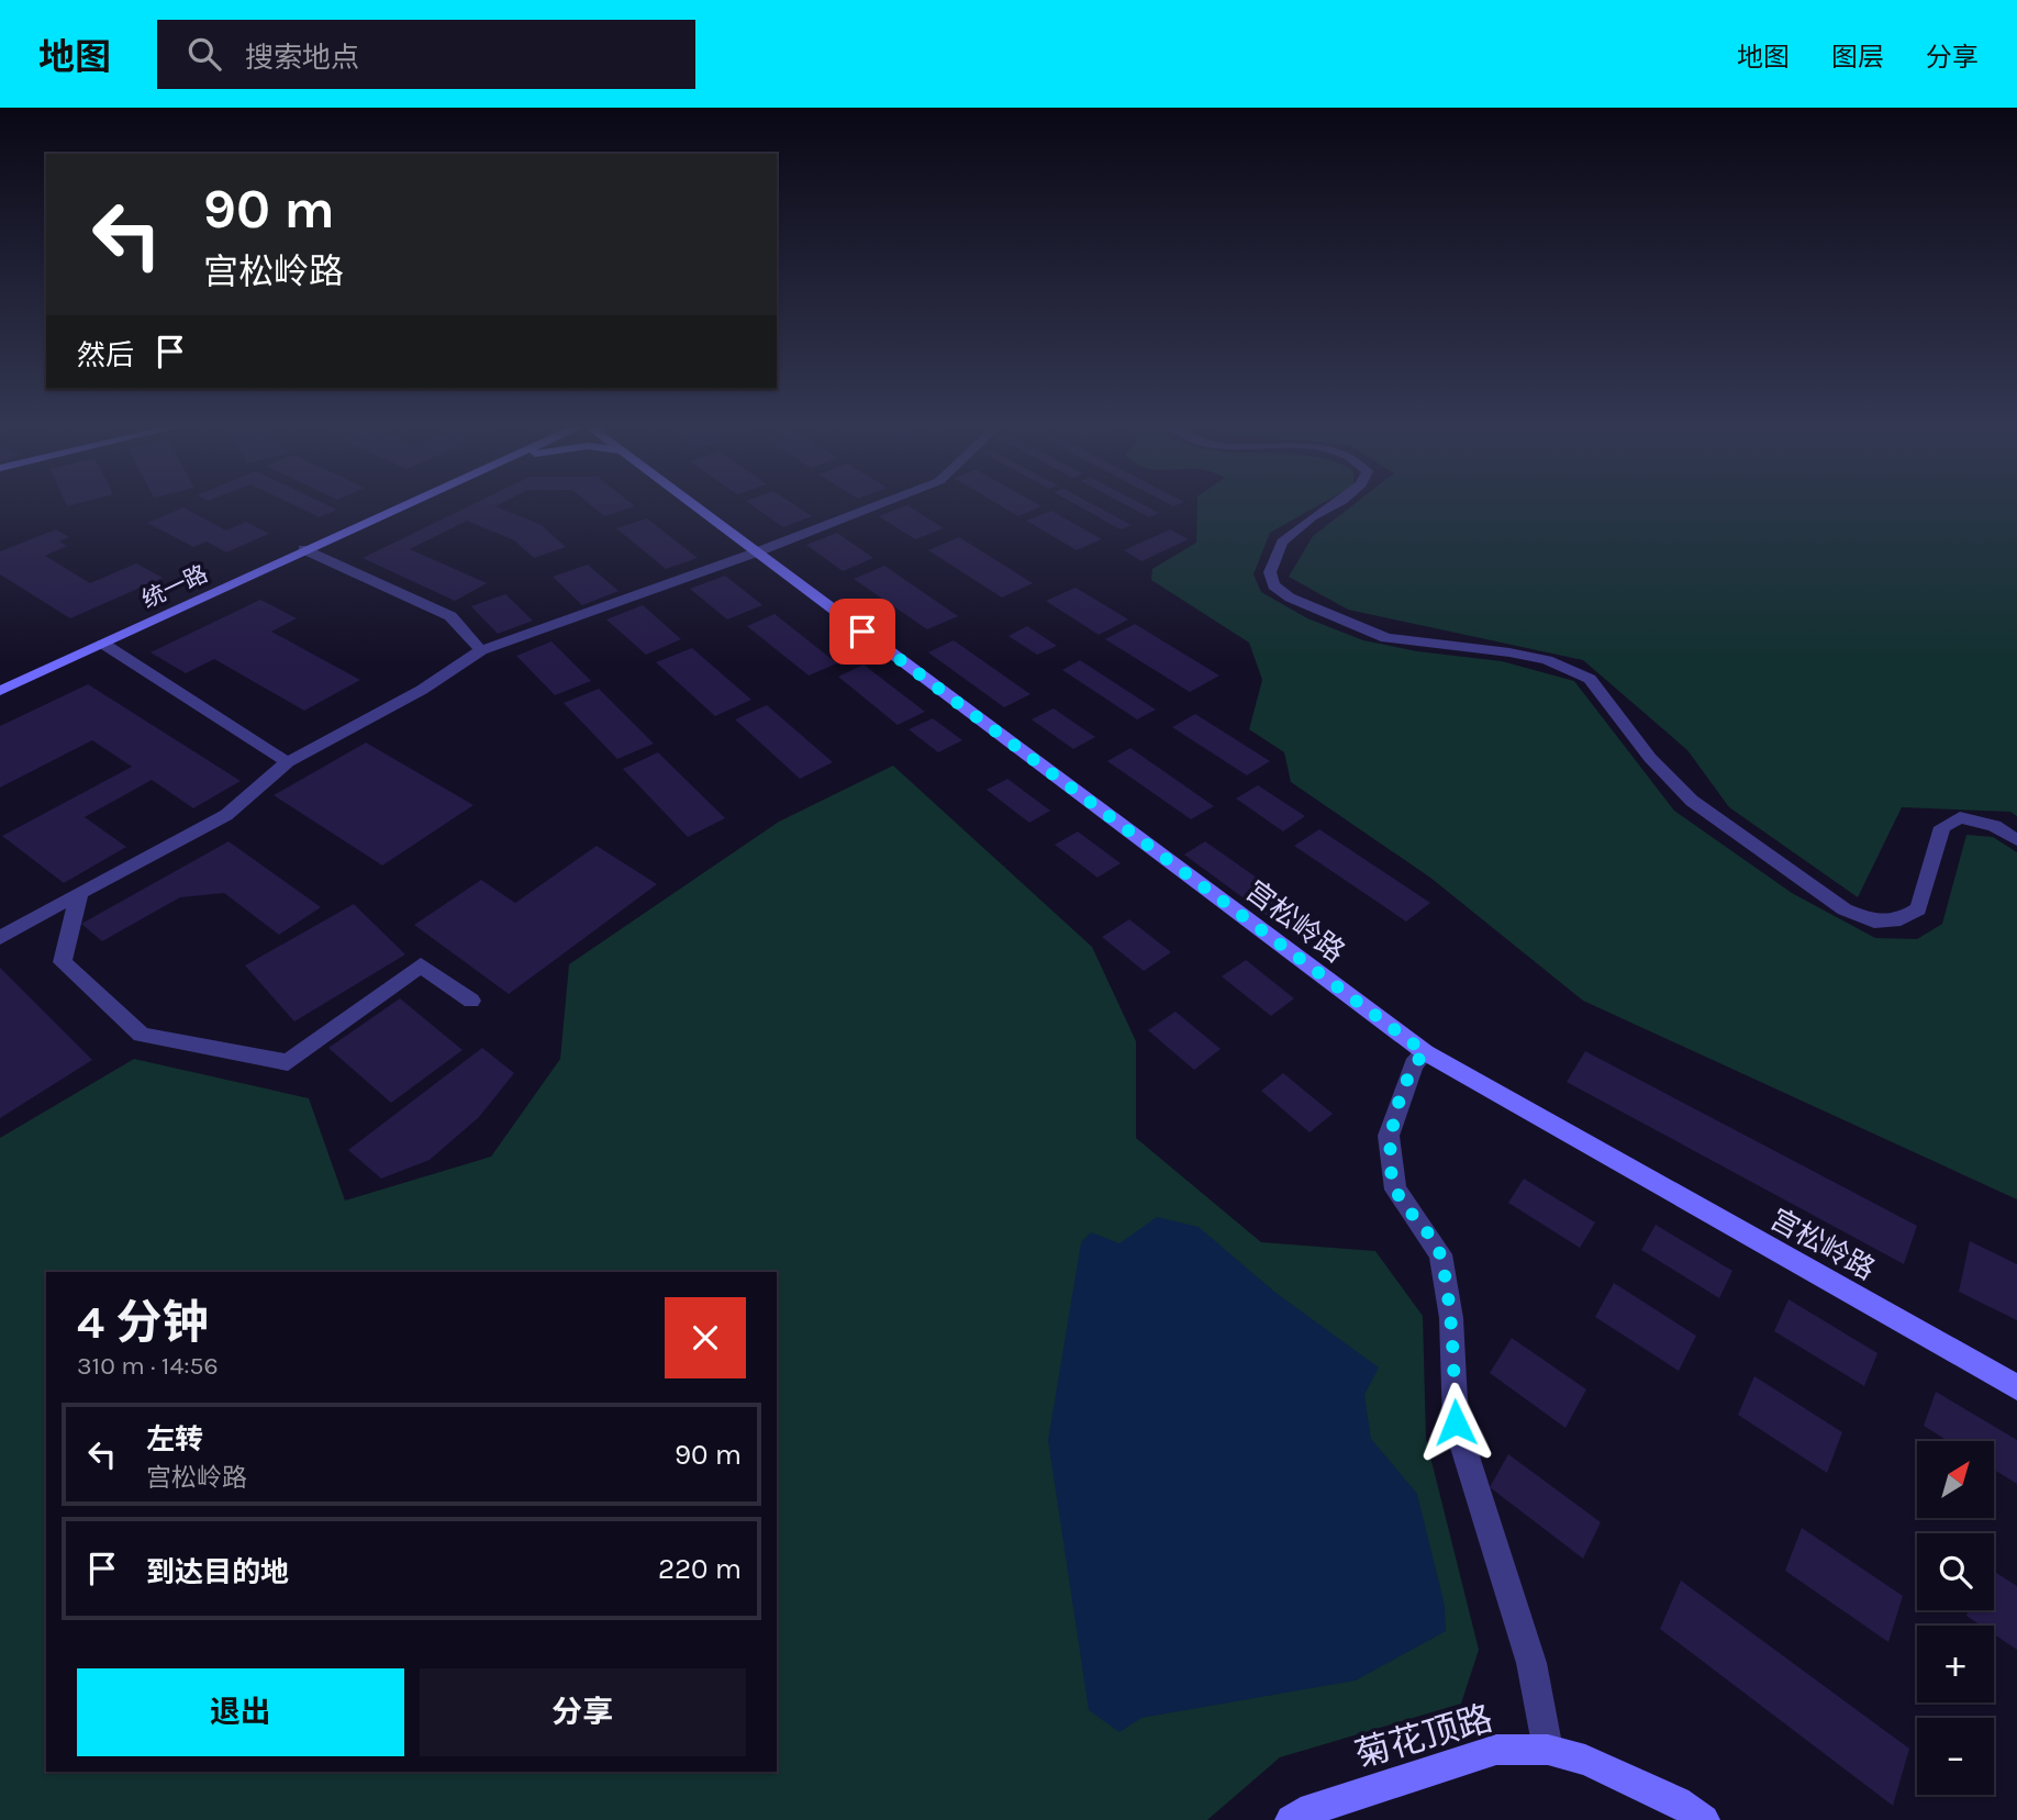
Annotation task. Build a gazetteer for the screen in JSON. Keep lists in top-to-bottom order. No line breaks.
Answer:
{"streets":{"street":["统一路","宫松岭路","菊花顶路"]},"north":"top right","page":{"header":"地图","search":"搜索地点","nav":["地图","图层","分享"],"turn":["90 m","宫松岭路"],"then":"然后","heading":["4 分钟","310 m · 14:56"],"list":[{"name":"左转","note":"宫松岭路","value":"90 m"},{"name":"到达目的地","value":"220 m"}],"map_buttons":["+","−"],"buttons":["退出","分享"]}}
